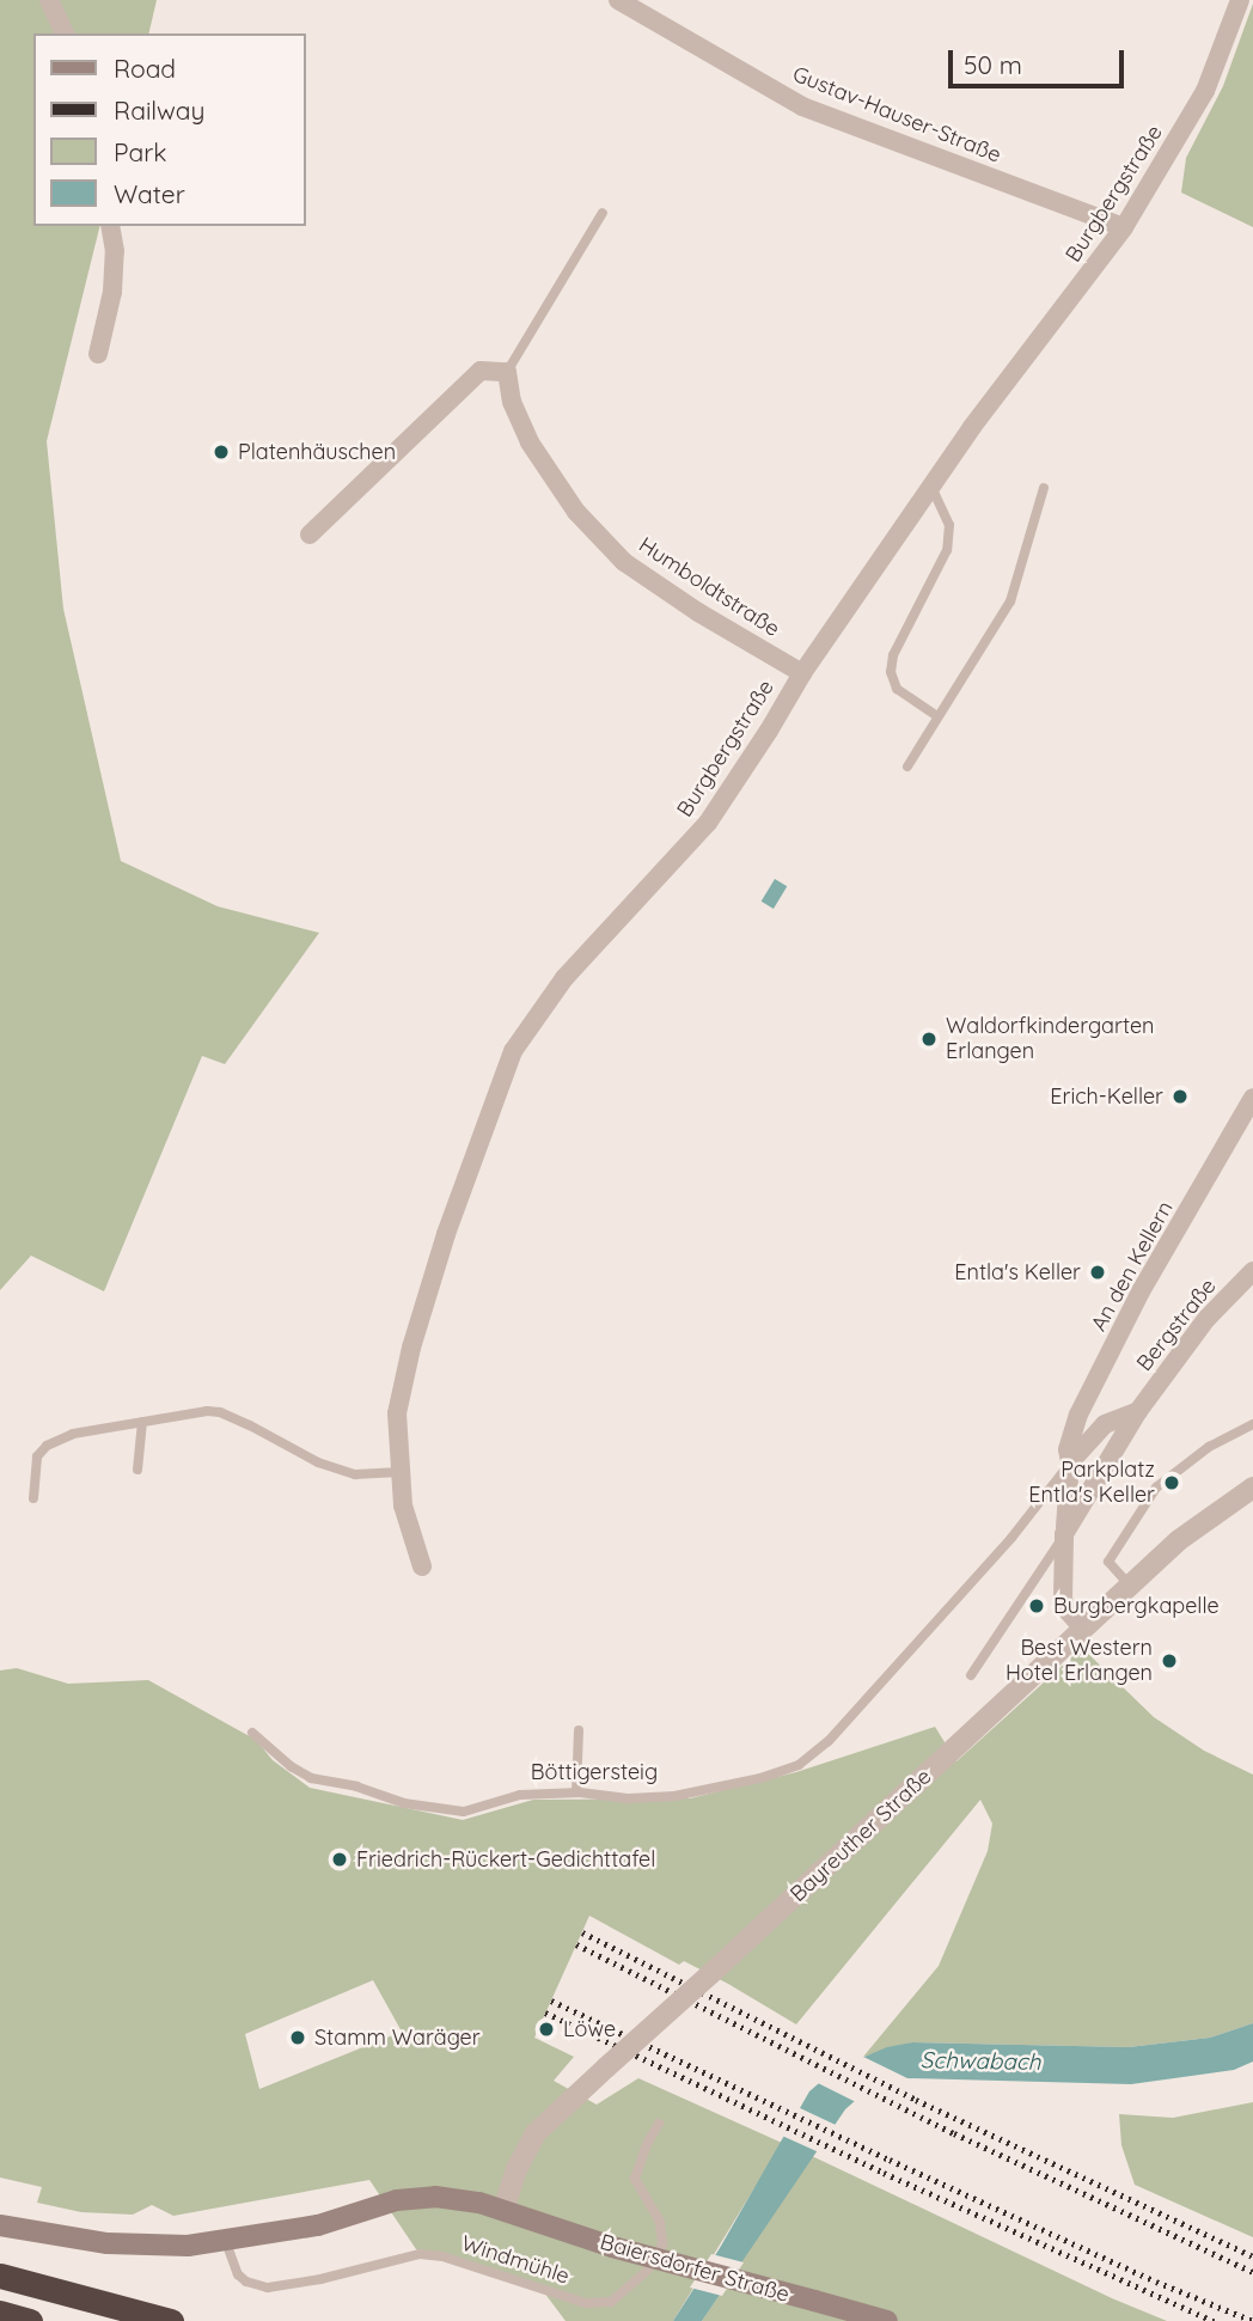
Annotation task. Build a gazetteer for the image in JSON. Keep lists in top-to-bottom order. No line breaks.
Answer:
{"streets":{"main road":["Baiersdorfer Straße"],"street":["Gustav-Hauser-Straße","Burgbergstraße","Humboldtstraße","An den Kellern","Bergstraße","Böttigersteig","Bayreuther Straße"],"lane":["Windmühle"]},"crossings":[["Gustav-Hauser-Straße","Burgbergstraße"],["Burgbergstraße","Humboldtstraße"],["An den Kellern","Böttigersteig"],["Bergstraße","Böttigersteig"],["Bayreuther Straße","Baiersdorfer Straße"],["Windmühle","Baiersdorfer Straße"]],"water":["Schwabach"],"places":["Platenhäuschen","Waldorfkindergarten Erlangen","Erich-Keller","Entla's Keller","Parkplatz Entla's Keller","Burgbergkapelle","Best Western Hotel Erlangen","Friedrich-Rückert-Gedichttafel","Löwe","Stamm Waräger"],"legend":["Road","Railway","Park","Water"],"scale_bar":"50 m"}
